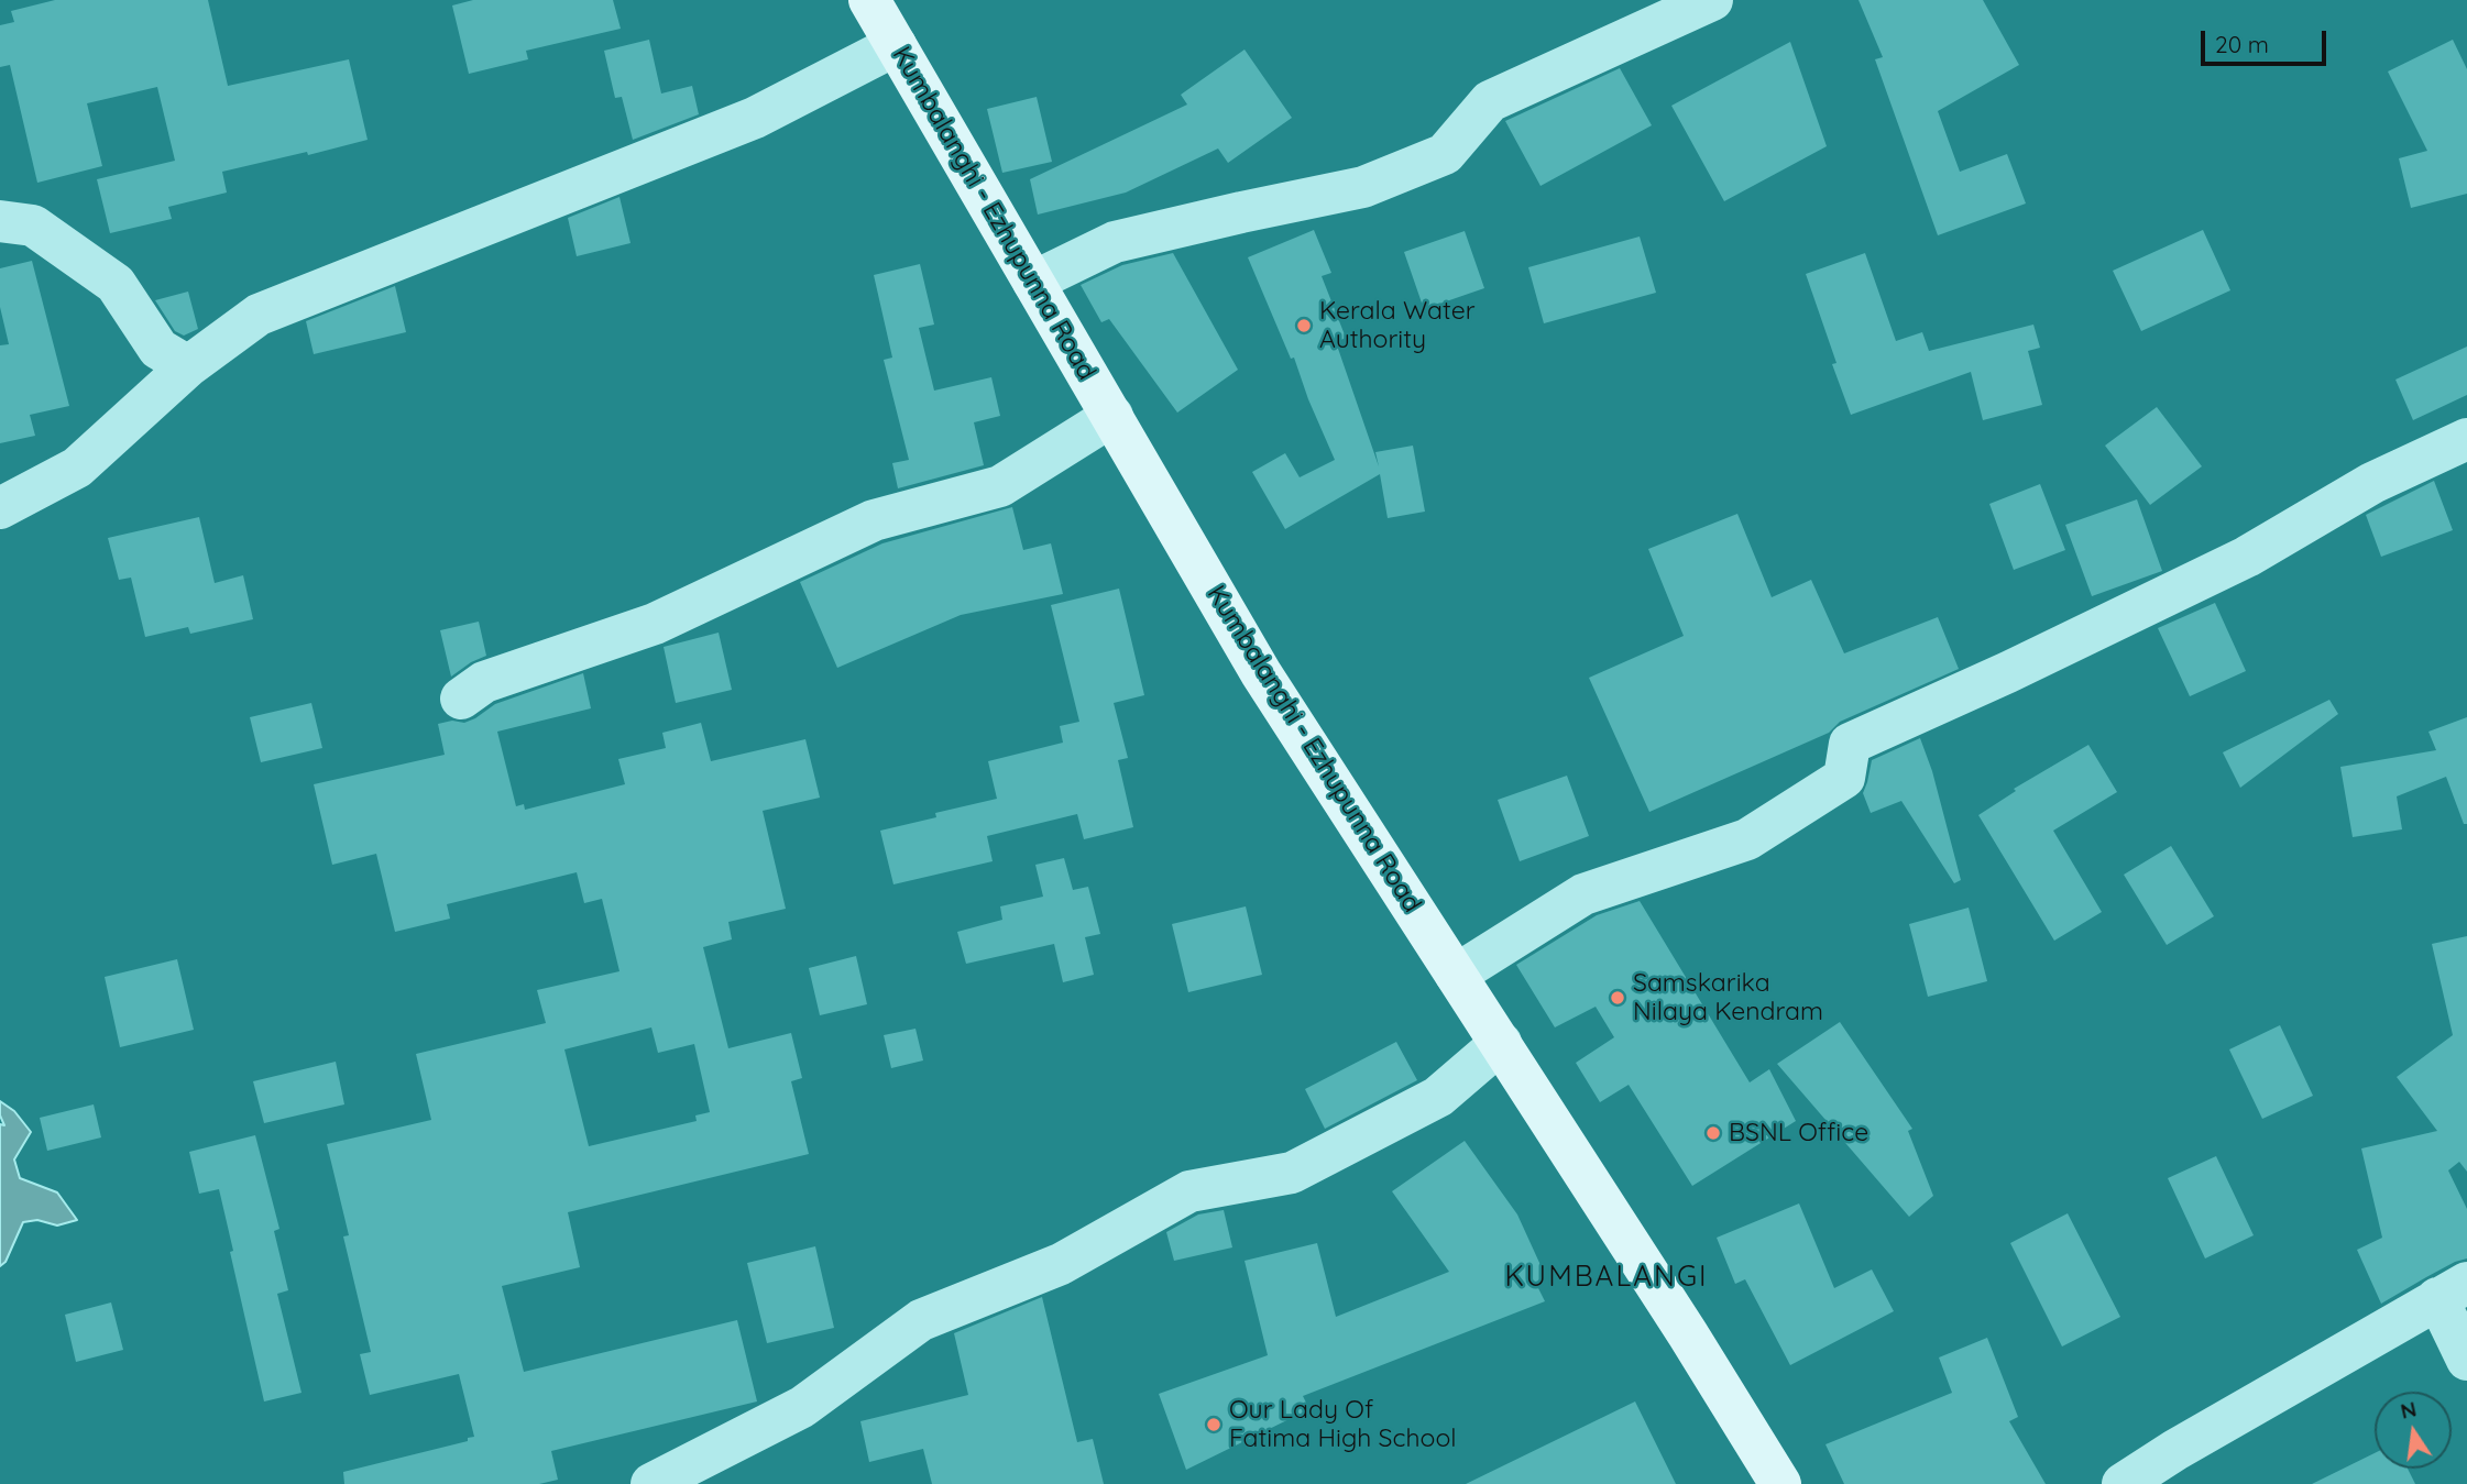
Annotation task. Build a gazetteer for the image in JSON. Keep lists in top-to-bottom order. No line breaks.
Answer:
{"streets":{"main road":["Kumbalanghi - Ezhupunna Road"]},"districts":["KUMBALANGI"],"places":["Kerala Water Authority","Samskarika Nilaya Kendram","BSNL Office","Our Lady Of Fatima High School"],"scale_bar":"20 m","north":"top"}
